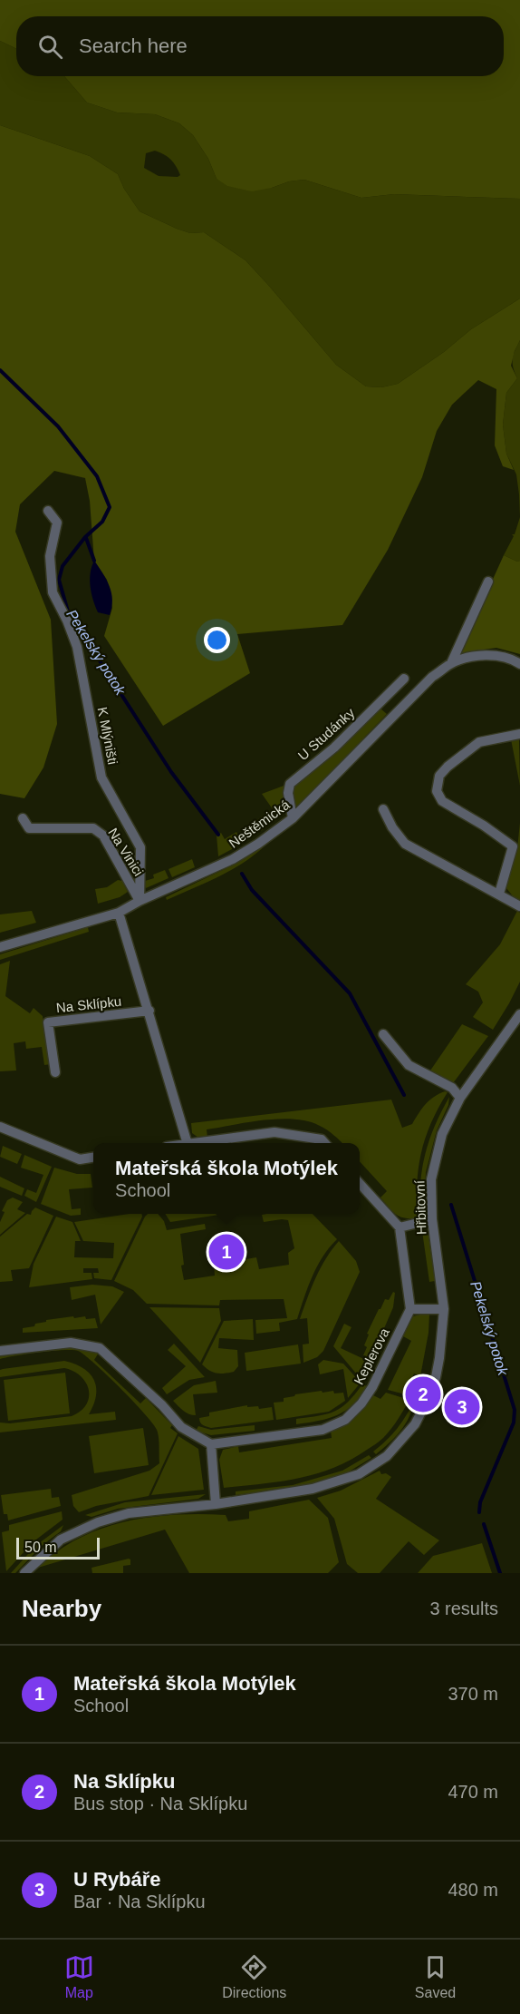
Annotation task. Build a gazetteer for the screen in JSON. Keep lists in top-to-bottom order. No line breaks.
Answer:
{"streets":{"street":["U Studánky","K Mlýništi","Neštěmická","Na Vinici","Na Sklípku","Hřbitovní","Keplerova"]},"crossings":[["U Studánky","Neštěmická"],["K Mlýništi","Neštěmická"],["K Mlýništi","Na Vinici"],["Neštěmická","Na Vinici"]],"water":["Pekelský potok"],"scale_bar":"50 m","page":{"search":"Search here","popup":["Mateřská škola Motýlek","School"],"pins":["1","2","3"],"scale":"50 m","heading":["Nearby","3 results"],"list":[{"mark":"1","name":"Mateřská škola Motýlek","note":"School","value":"370 m"},{"mark":"2","name":"Na Sklípku","note":"Bus stop · Na Sklípku","value":"470 m"},{"mark":"3","name":"U Rybáře","note":"Bar · Na Sklípku","value":"480 m"}],"nav":["Map","Directions","Saved"]}}
